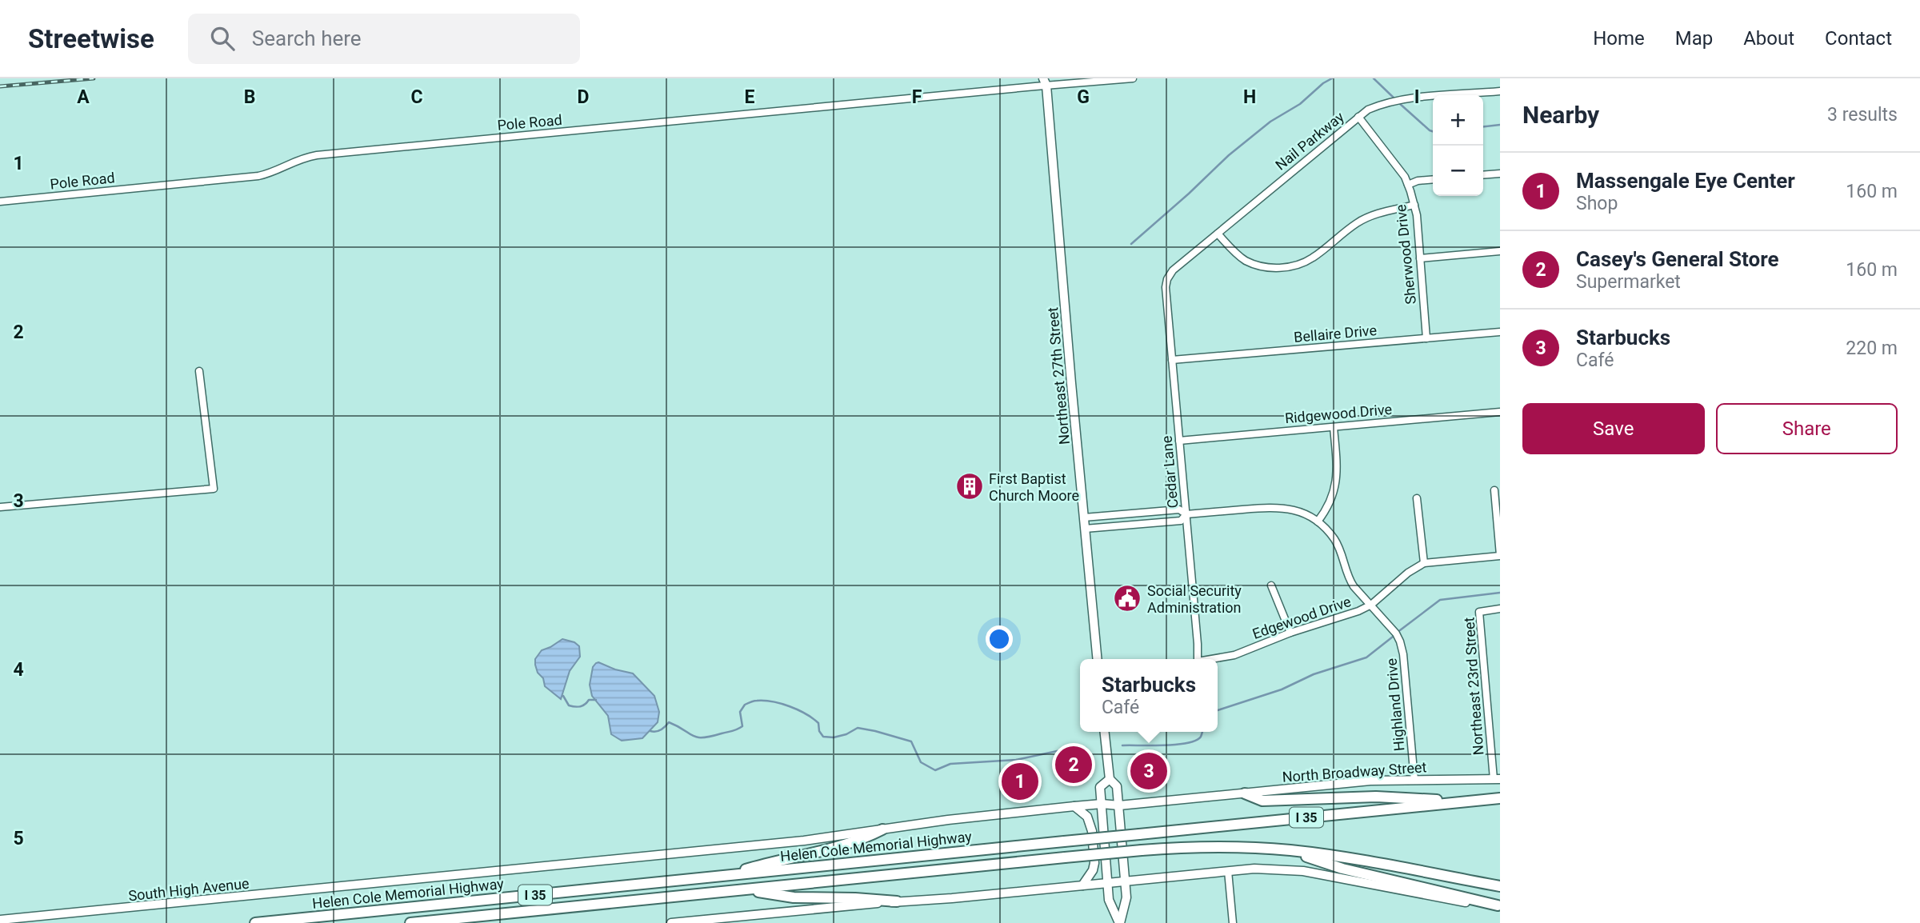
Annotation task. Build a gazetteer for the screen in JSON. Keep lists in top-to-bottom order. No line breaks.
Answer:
{"streets":{"highway":["I 35","Helen Cole Memorial Highway"],"main road":["Northeast 27th Street","North Broadway Street","South High Avenue"],"street":["Pole Road","Nail Parkway","Sherwood Drive","Bellaire Drive","Ridgewood Drive","Cedar Lane","Edgewood Drive","Northeast 23rd Street","Highland Drive"]},"crossings":[["Pole Road","Northeast 27th Street"],["Nail Parkway","Sherwood Drive"],["Nail Parkway","Cedar Lane"],["Sherwood Drive","Bellaire Drive"],["Bellaire Drive","Cedar Lane"],["Northeast 27th Street","Highland Drive"],["Ridgewood Drive","Cedar Lane"],["Cedar Lane","Highland Drive"],["Edgewood Drive","Highland Drive"],["Northeast 23rd Street","North Broadway Street"],["Highland Drive","North Broadway Street"],["North Broadway Street","South High Avenue"]],"places":{"building":["First Baptist Church Moore"],"public building":["Social Security Administration"]},"page":{"header":"Streetwise","search":"Search here","nav":["Home","Map","About","Contact"],"heading":["Nearby","3 results"],"map_buttons":["+","−"],"list":[{"mark":"1","name":"Massengale Eye Center","note":"Shop","value":"160 m"},{"mark":"2","name":"Casey's General Store","note":"Supermarket","value":"160 m"},{"mark":"3","name":"Starbucks","note":"Café","value":"220 m"}],"buttons":["Save","Share"],"popup":["Starbucks","Café"],"pins":["2","3","1"]},"grid":{"columns":["A","B","C","D","E","F","G","H","I"],"rows":["1","2","3","4","5"]}}
